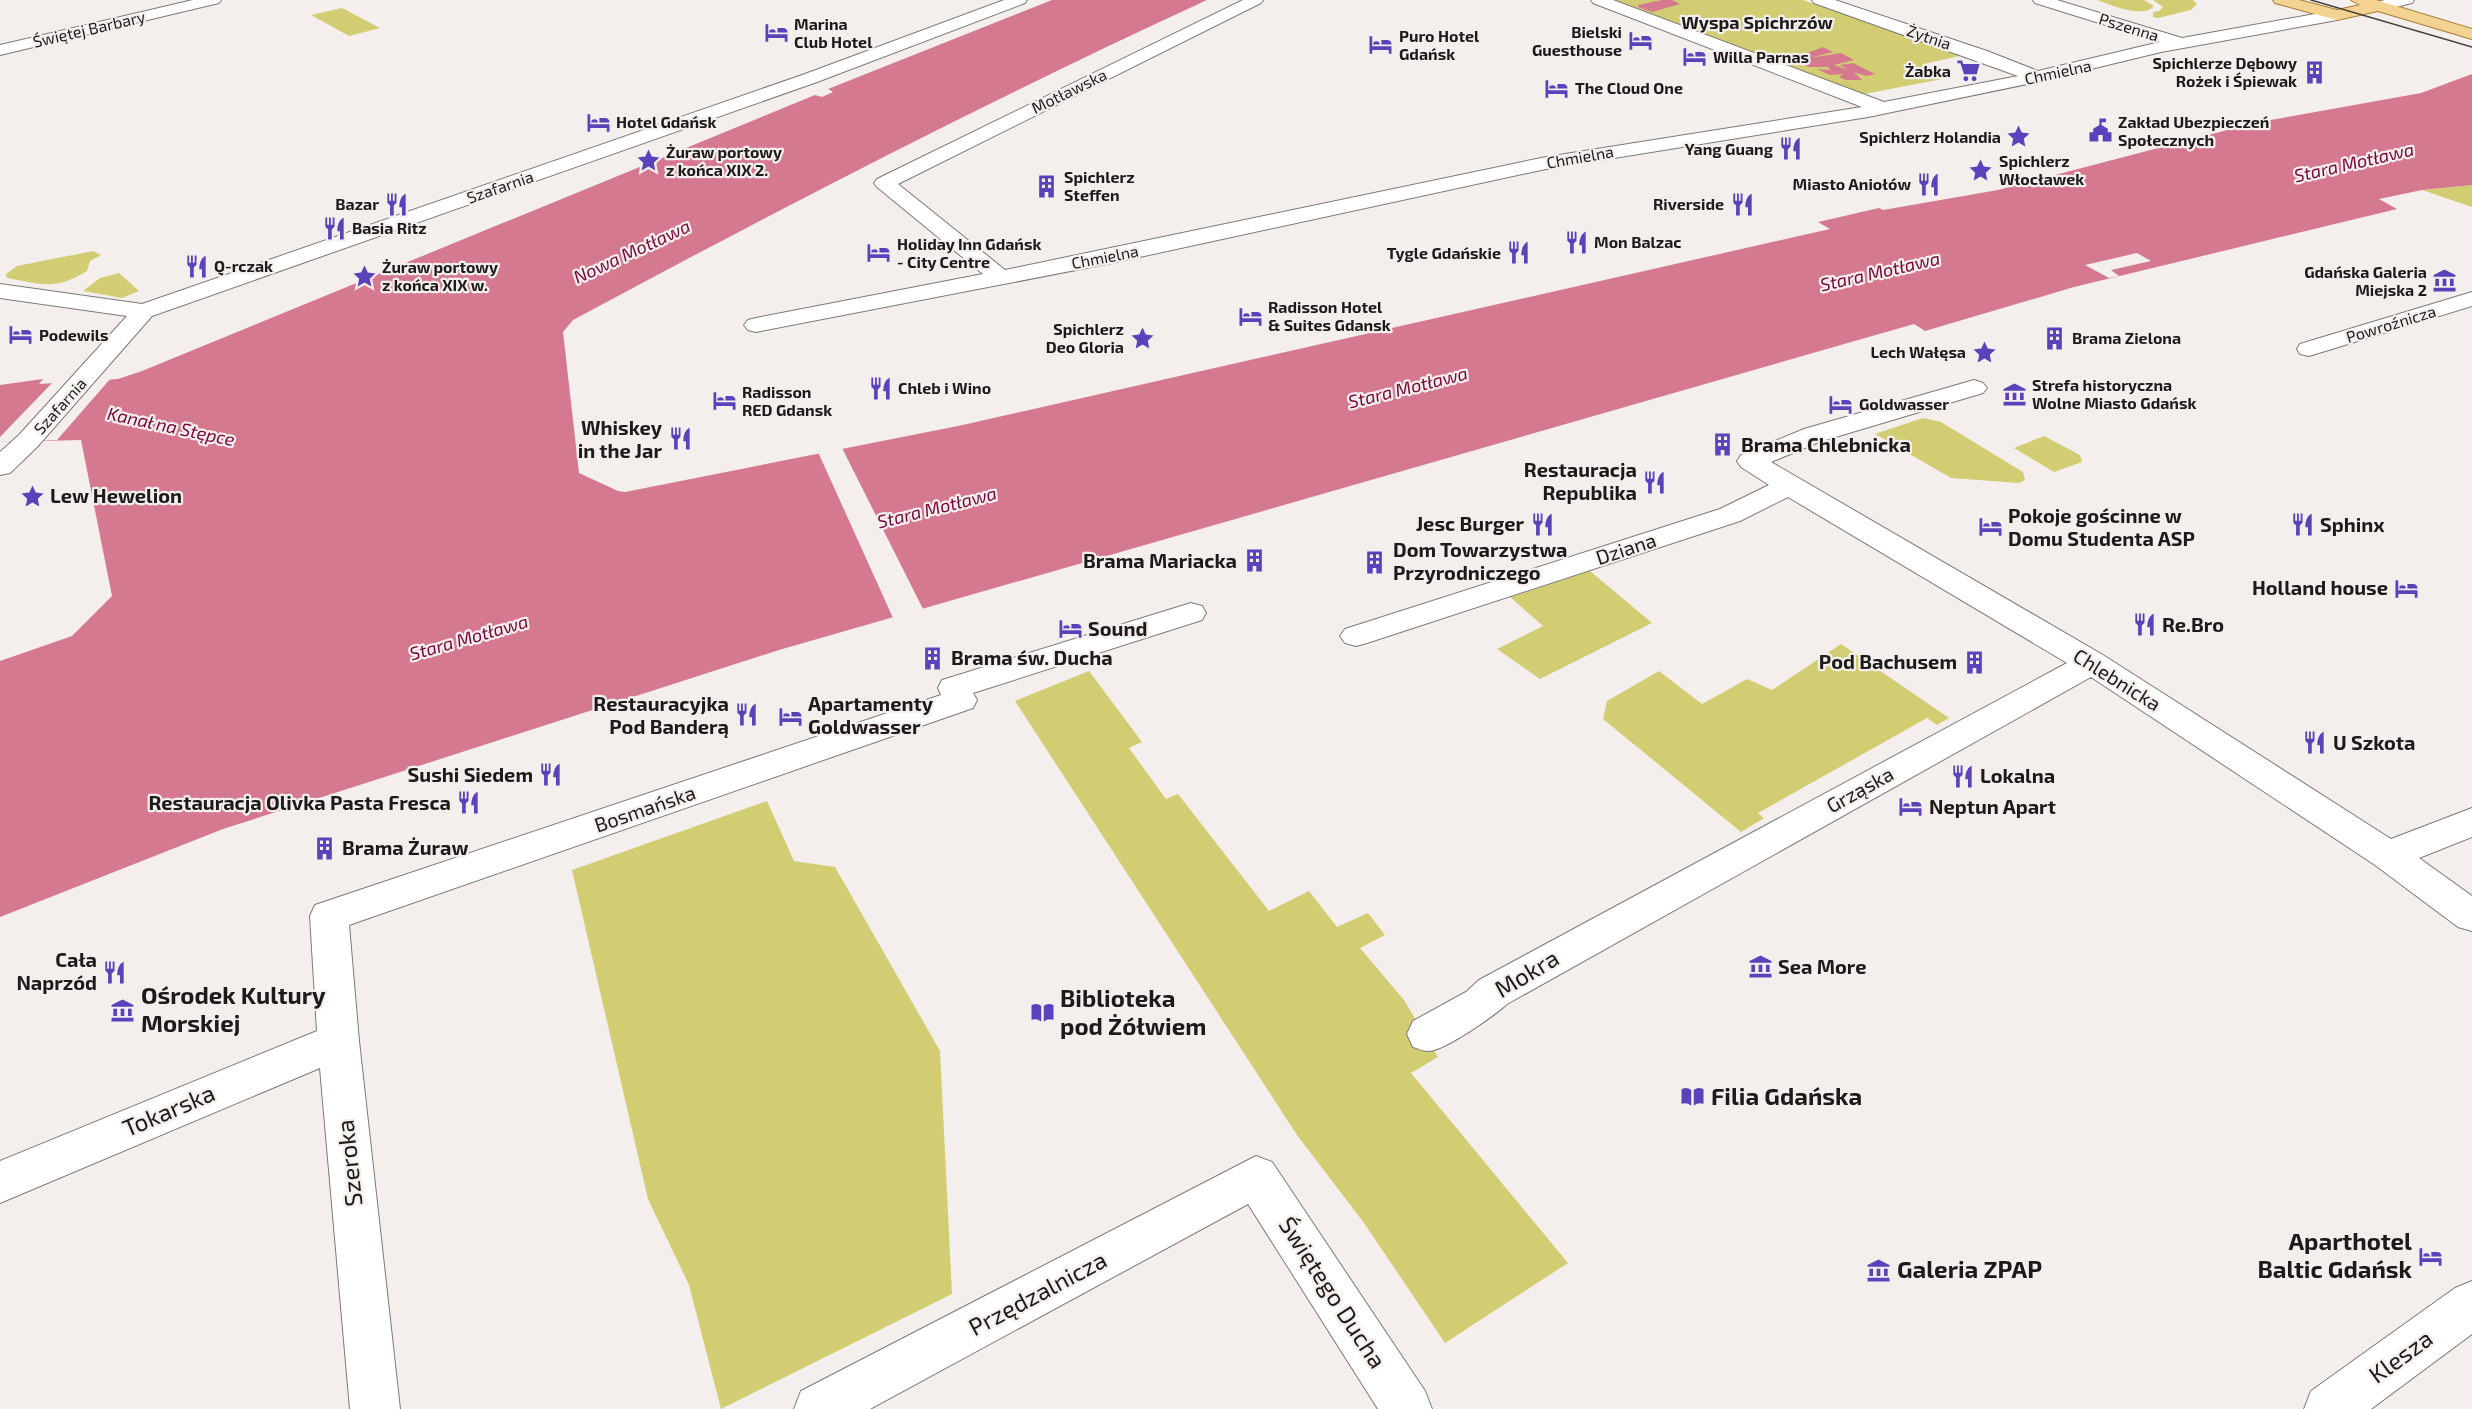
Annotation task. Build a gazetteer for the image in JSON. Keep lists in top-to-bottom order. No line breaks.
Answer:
{"streets":{"main road":["Chmielna"],"street":["Pszenna","Świętej Barbary","Żytnia","Motławska","Szafarnia","Powroźnicza","Dziana","Chlebnicka","Grząska","Bosmańska","Mokra","Tokarska","Szeroka","Świętego Ducha","Przędzalnicza","Klesza"]},"crossings":[["Pszenna","Chmielna"],["Żytnia","Chmielna"],["Chmielna","Motławska"],["Dziana","Chlebnicka"],["Chlebnicka","Grząska"],["Grząska","Mokra"],["Bosmańska","Szeroka"],["Tokarska","Szeroka"],["Świętego Ducha","Przędzalnicza"]],"districts":["Wyspa Spichrzów"],"water":["Stara Motława","Nowa Motława","Kanał na Stępce"],"places":{"hotel":["Marina Club Hotel","Bielski Guesthouse","Puro Hotel Gdańsk","Willa Parnas","The Cloud One","Hotel Gdańsk","Holiday Inn Gdańsk - City Centre","Radisson Hotel & Suites Gdansk","Podewils","Radisson RED Gdansk","Goldwasser","Pokoje gościnne w Domu Studenta ASP","Holland house","Sound","Apartamenty Goldwasser","Neptun Apart","Aparthotel Baltic Gdańsk"],"supermarket":["Żabka"],"building":["Spichlerze Dębowy Rożek i Śpiewak","Spichlerz Steffen","Brama Zielona","Brama Chlebnicka","Brama Mariacka","Dom Towarzystwa Przyrodniczego","Brama św. Ducha","Pod Bachusem","Brama Żuraw"],"public building":["Zakład Ubezpieczeń Społecznych"],"place":["Spichlerz Holandia","Żuraw portowy z końca XIX 2.","Spichlerz Włocławek","Żuraw portowy z końca XIX w.","Spichlerz Deo Gloria","Lech Wałęsa","Lew Hewelion"],"restaurant":["Yang Guang","Miasto Aniołów","Bazar","Riverside","Basia Ritz","Mon Balzac","Tygle Gdańskie","Q-rczak","Chleb i Wino","Whiskey in the Jar","Restauracja Republika","Jesc Burger","Sphinx","Re.Bro","Restauracyjka Pod Banderą","U Szkota","Sushi Siedem","Lokalna","Restauracja Olivka Pasta Fresca","Cała Naprzód"],"museum":["Gdańska Galeria Miejska 2","Strefa historyczna Wolne Miasto Gdańsk","Sea More","Ośrodek Kultury Morskiej","Galeria ZPAP"],"library":["Biblioteka pod Żółwiem","Filia Gdańska"]}}
